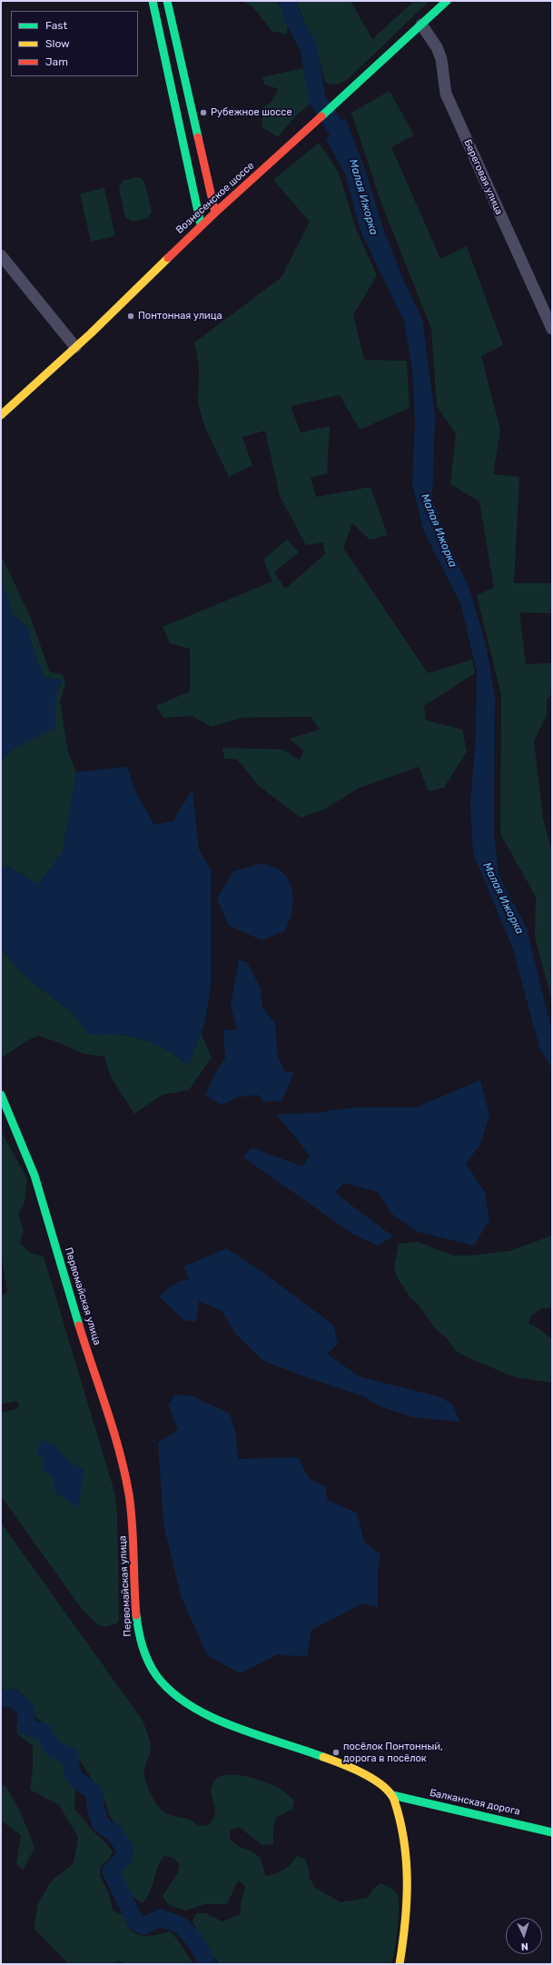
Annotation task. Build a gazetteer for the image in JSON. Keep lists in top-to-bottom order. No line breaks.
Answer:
{"streets":{"street":["Береговая улица","Вознесенское шоссе","Первомайская улица","Балканская дорога"]},"crossings":[["Береговая улица","Вознесенское шоссе"],["Первомайская улица","Балканская дорога"]],"water":["Малая Ижорка"],"places":["Рубежное шоссе","Понтонная улица","посёлок Понтонный, дорога в посёлок"],"legend":["Fast","Slow","Jam"],"north":"bottom"}
